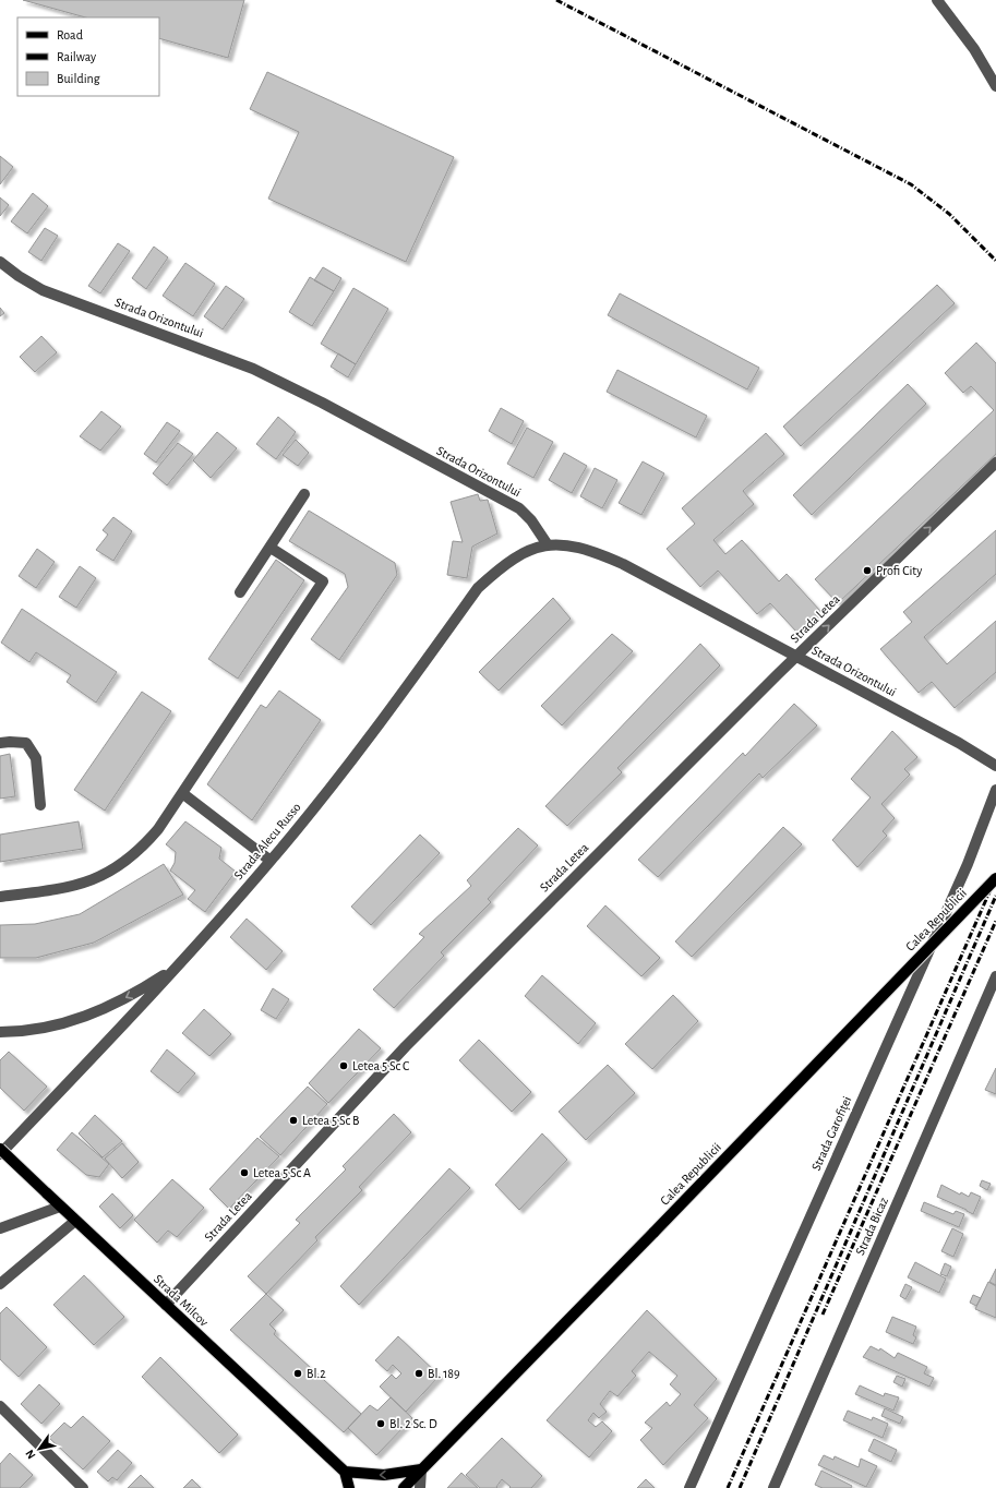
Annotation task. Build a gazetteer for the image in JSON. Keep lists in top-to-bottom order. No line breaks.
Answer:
{"streets":{"main road":["Calea Republicii","Strada Milcov"],"street":["Strada Orizontului","Strada Letea","Strada Alecu Russo","Strada Garofiței","Strada Bicaz"]},"crossings":[["Strada Orizontului","Strada Letea"],["Strada Orizontului","Strada Alecu Russo"],["Strada Letea","Strada Milcov"]],"places":["Profi City","Letea 5 Sc C","Letea 5 Sc B","Letea 5 Sc A","Bl.2","Bl. 189","Bl. 2 Sc. D"],"legend":["Road","Railway","Building"],"north":"bottom left"}
